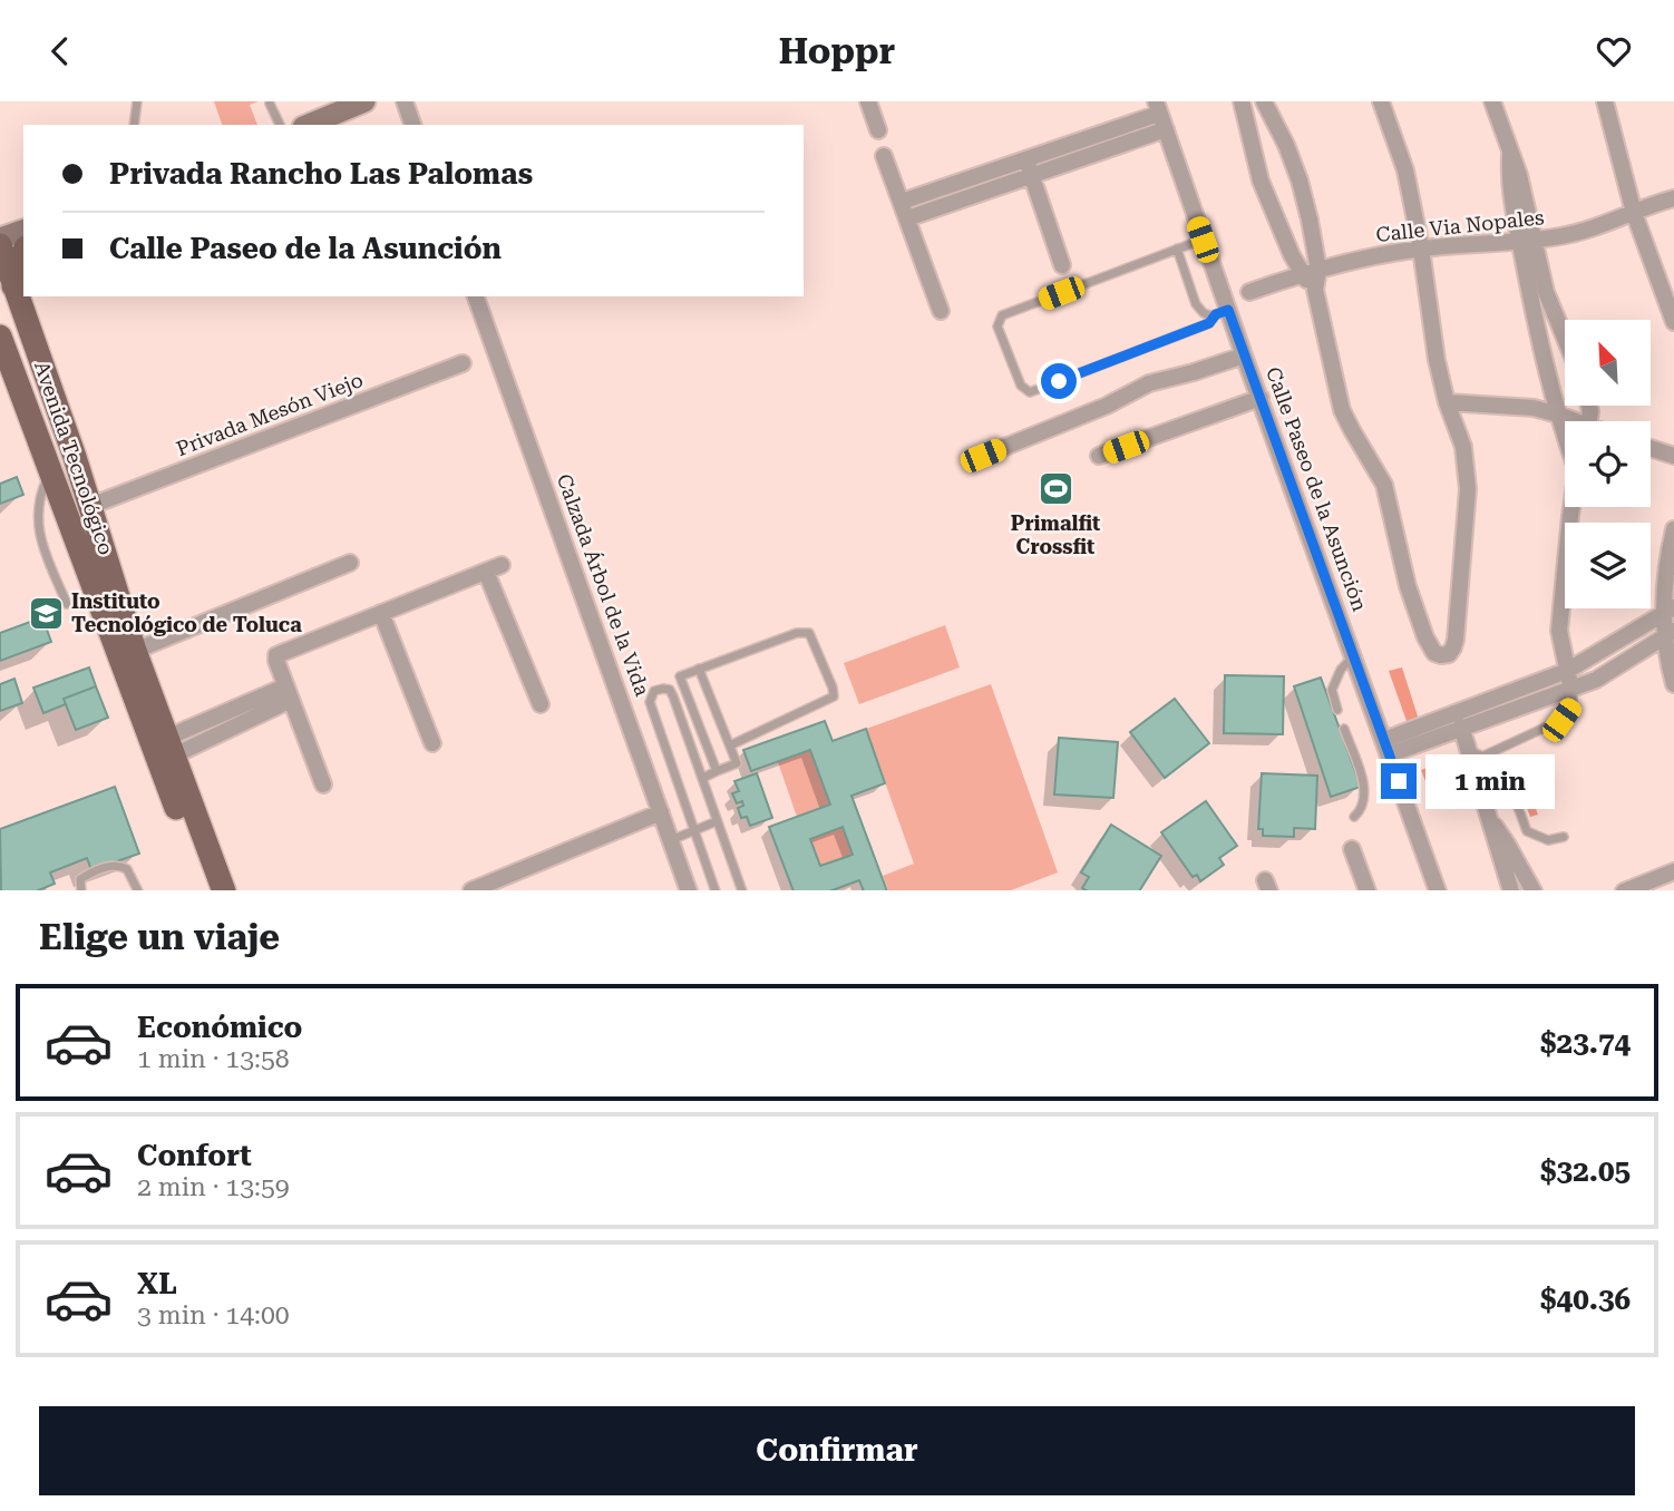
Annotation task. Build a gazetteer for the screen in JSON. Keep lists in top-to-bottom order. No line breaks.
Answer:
{"streets":{"main road":["Avenida Tecnológico"],"street":["Calle Via Nopales","Privada Mesón Viejo","Calle Paseo de la Asunción","Calzada Árbol de la Vida"]},"crossings":[["Privada Mesón Viejo","Avenida Tecnológico"]],"places":{"sports":["Primalfit Crossfit"],"school or university":["Instituto Tecnológico de Toluca"]},"north":"top left","page":{"header":"Hoppr","banner":["Privada Rancho Las Palomas","Calle Paseo de la Asunción"],"bubble":"1 min","heading":"Elige un viaje","list":[{"name":"Económico","note":"1 min · 13:58","value":"$23.74"},{"name":"Confort","note":"2 min · 13:59","value":"$32.05"},{"name":"XL","note":"3 min · 14:00","value":"$40.36"}],"buttons":"Confirmar"}}
